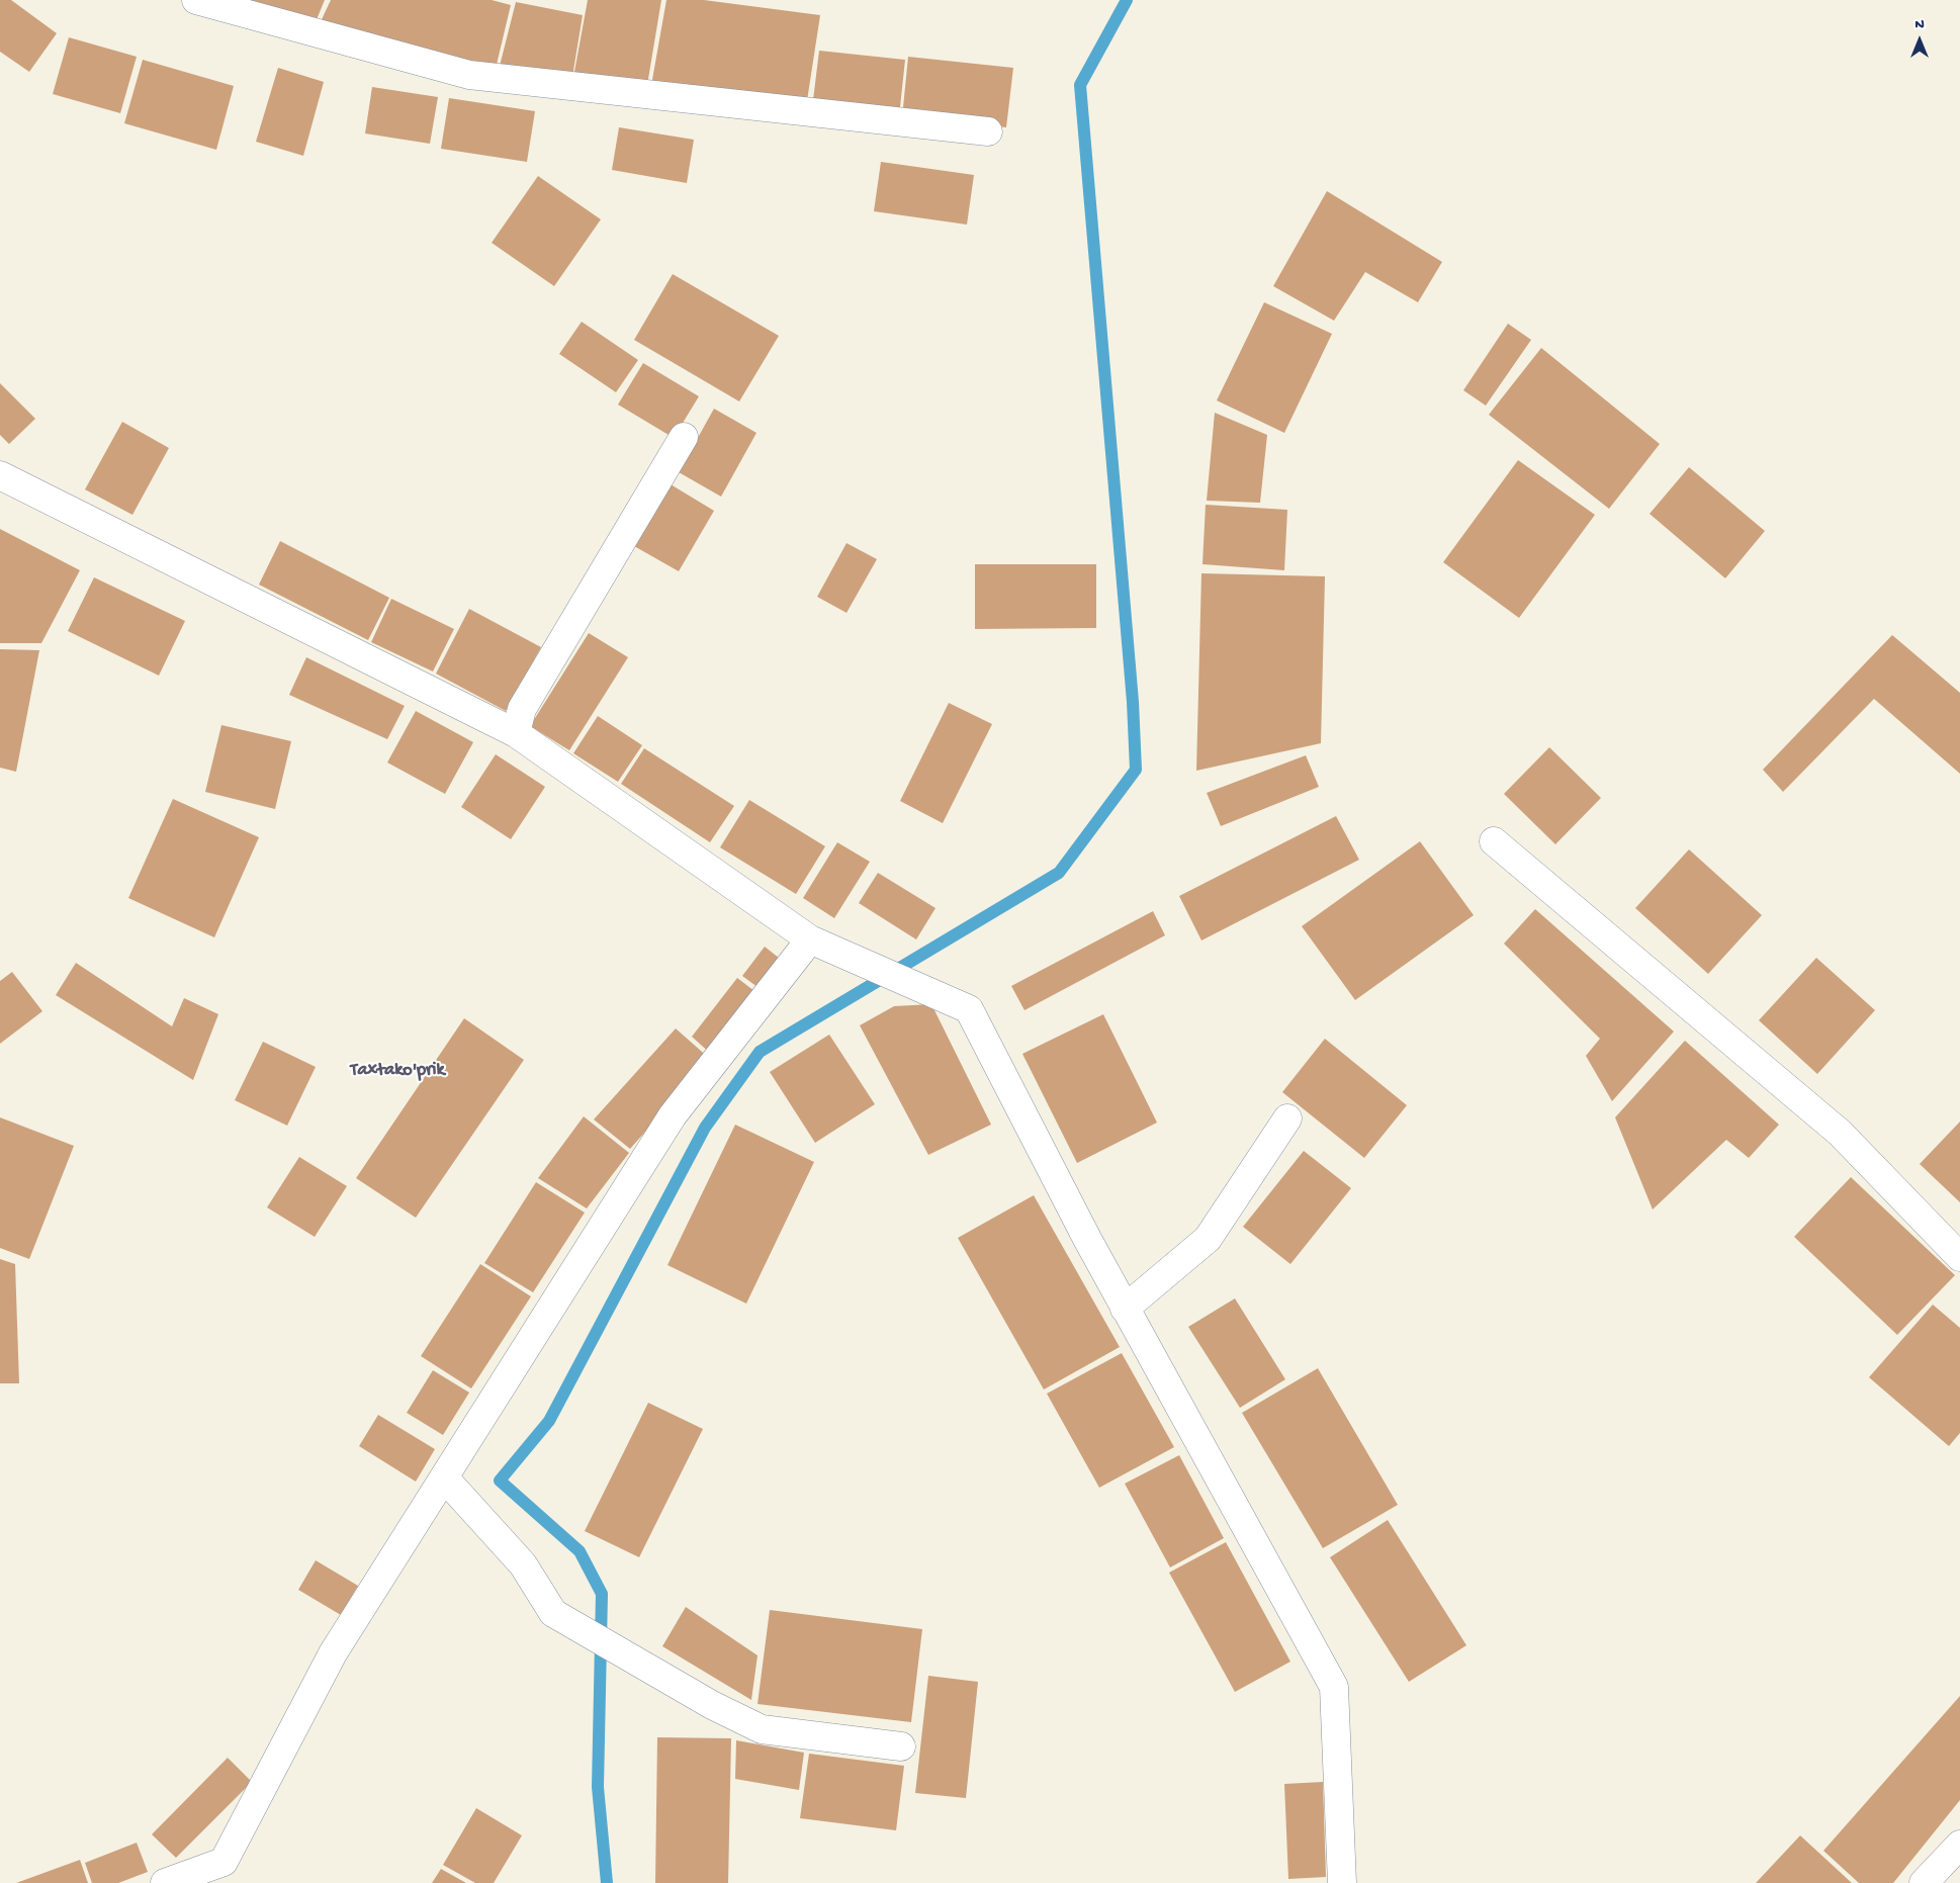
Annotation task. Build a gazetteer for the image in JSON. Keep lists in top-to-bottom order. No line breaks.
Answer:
{"districts":["Taxtako'prik"],"north":"top"}
